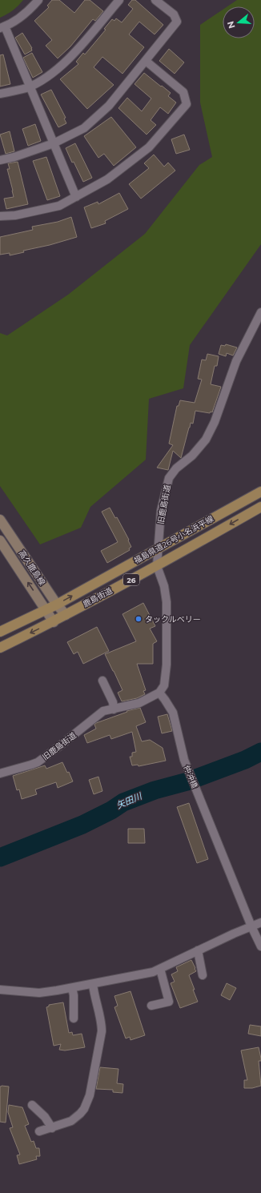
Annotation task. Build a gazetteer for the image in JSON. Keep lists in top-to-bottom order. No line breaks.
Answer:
{"streets":{"main road":["福島県道26号小名浜平線","高久鹿島線","26","鹿島街道"],"street":["旧鹿島街道","仲沖橋"]},"crossings":[["旧鹿島街道","福島県道26号小名浜平線"],["旧鹿島街道","鹿島街道"],["旧鹿島街道","仲沖橋"],["福島県道26号小名浜平線","高久鹿島線"],["高久鹿島線","鹿島街道"]],"one_way":["福島県道26号小名浜平線","鹿島街道"],"water":["矢田川"],"places":["タックルベリー"],"north":"left"}
